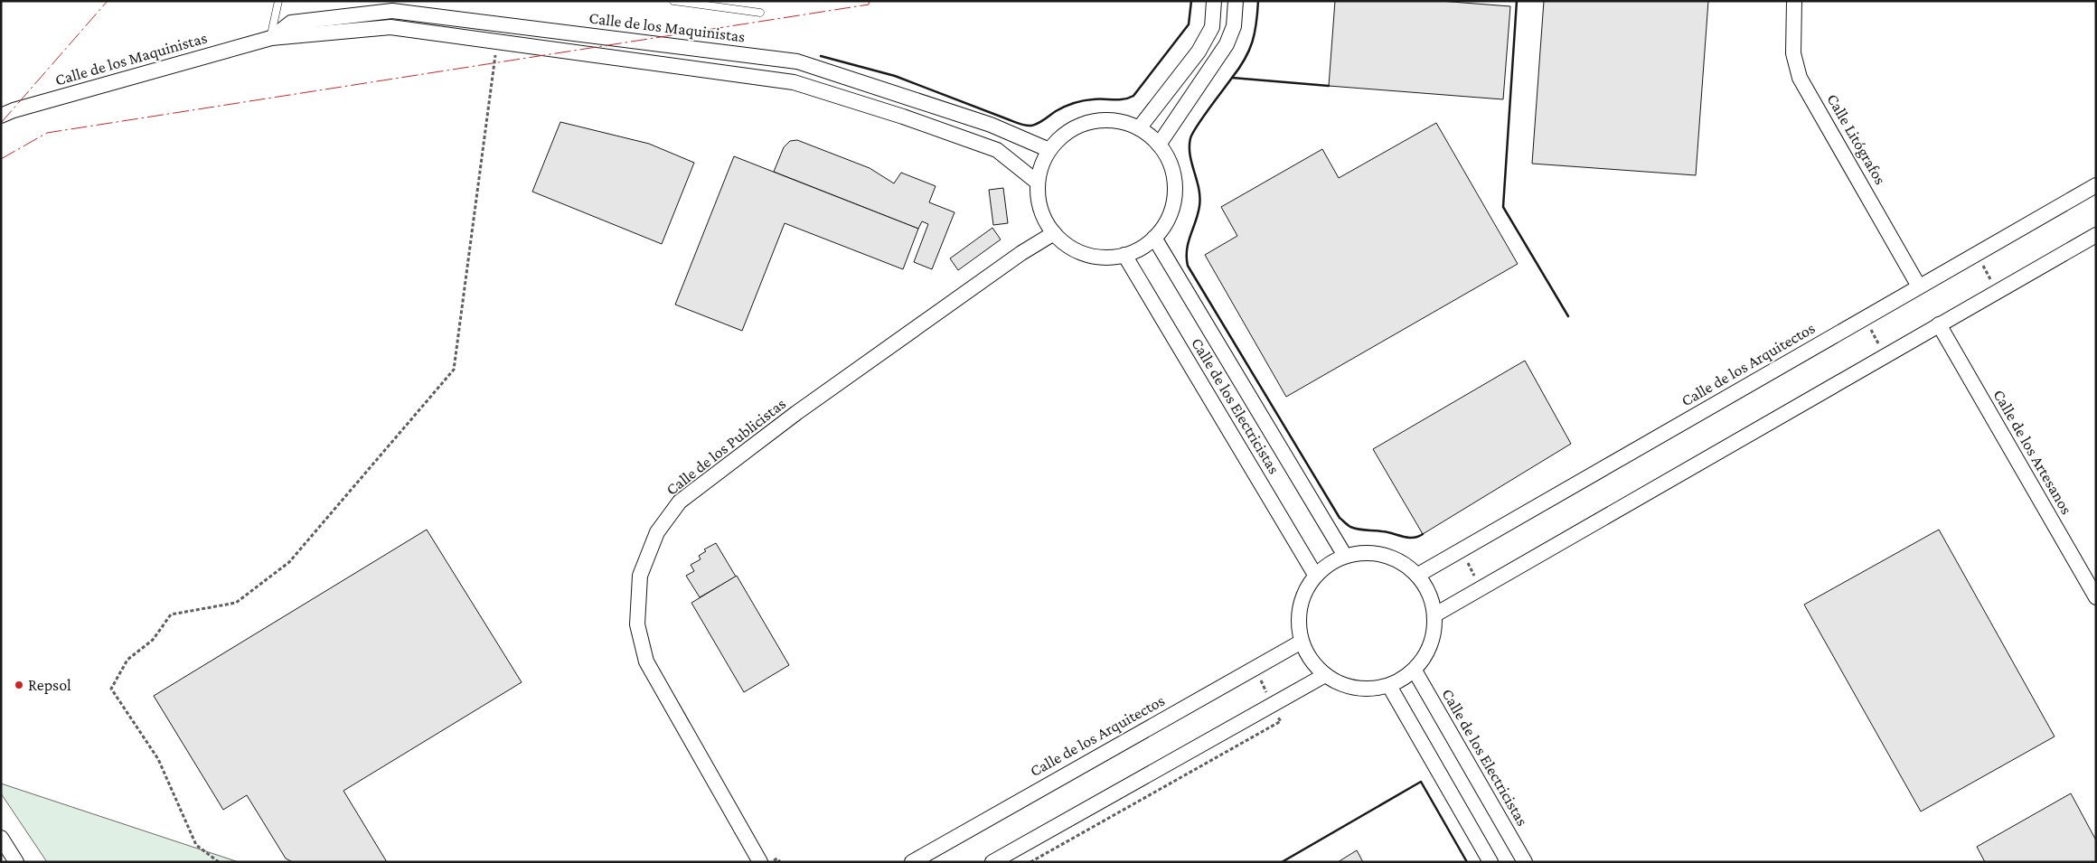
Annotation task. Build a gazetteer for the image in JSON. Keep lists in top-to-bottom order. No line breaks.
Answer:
{"streets":{"street":["Calle de los Maquinistas","Calle Litógrafos","Calle de los Arquitectos","Calle de los Electricistas","Calle de los Publicistas","Calle de los Artesanos"]},"crossings":[["Calle de los Maquinistas","Calle de los Electricistas"],["Calle de los Maquinistas","Calle de los Publicistas"],["Calle Litógrafos","Calle de los Arquitectos"],["Calle de los Arquitectos","Calle de los Electricistas"],["Calle de los Electricistas","Calle de los Publicistas"]],"places":["Repsol"]}
